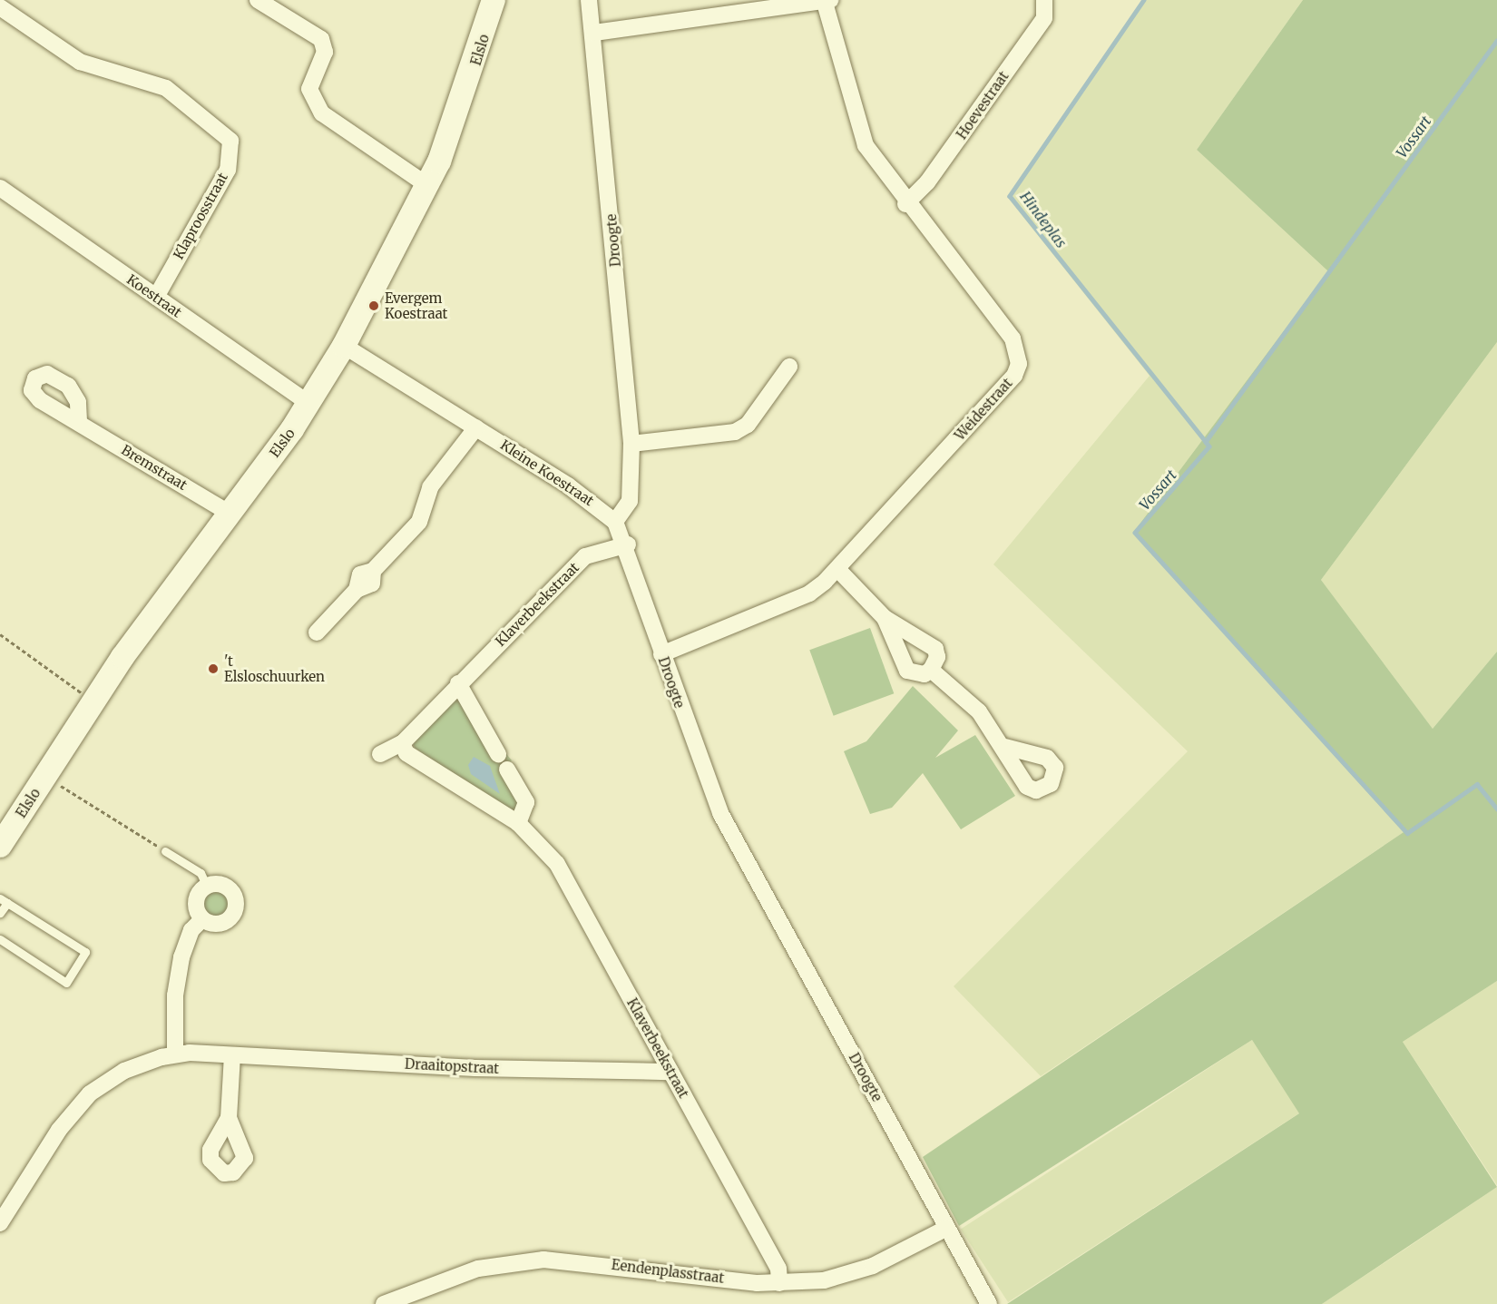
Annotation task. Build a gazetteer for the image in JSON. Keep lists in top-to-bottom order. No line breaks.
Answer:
{"streets":{"street":["Elslo","Hoevestraat","Klaproosstraat","Droogte","Koestraat","Weidestraat","Bremstraat","Kleine Koestraat","Klaverbeekstraat","Draaitopstraat","Eendenplasstraat"]},"crossings":[["Elslo","Koestraat"],["Elslo","Bremstraat"],["Elslo","Kleine Koestraat"],["Hoevestraat","Weidestraat"],["Klaproosstraat","Koestraat"],["Droogte","Weidestraat"],["Droogte","Kleine Koestraat"],["Droogte","Klaverbeekstraat"],["Droogte","Eendenplasstraat"],["Klaverbeekstraat","Draaitopstraat"],["Klaverbeekstraat","Eendenplasstraat"]],"water":["Vossart","Hindeplas"],"places":["Evergem Koestraat","'t Elsloschuurken"]}
